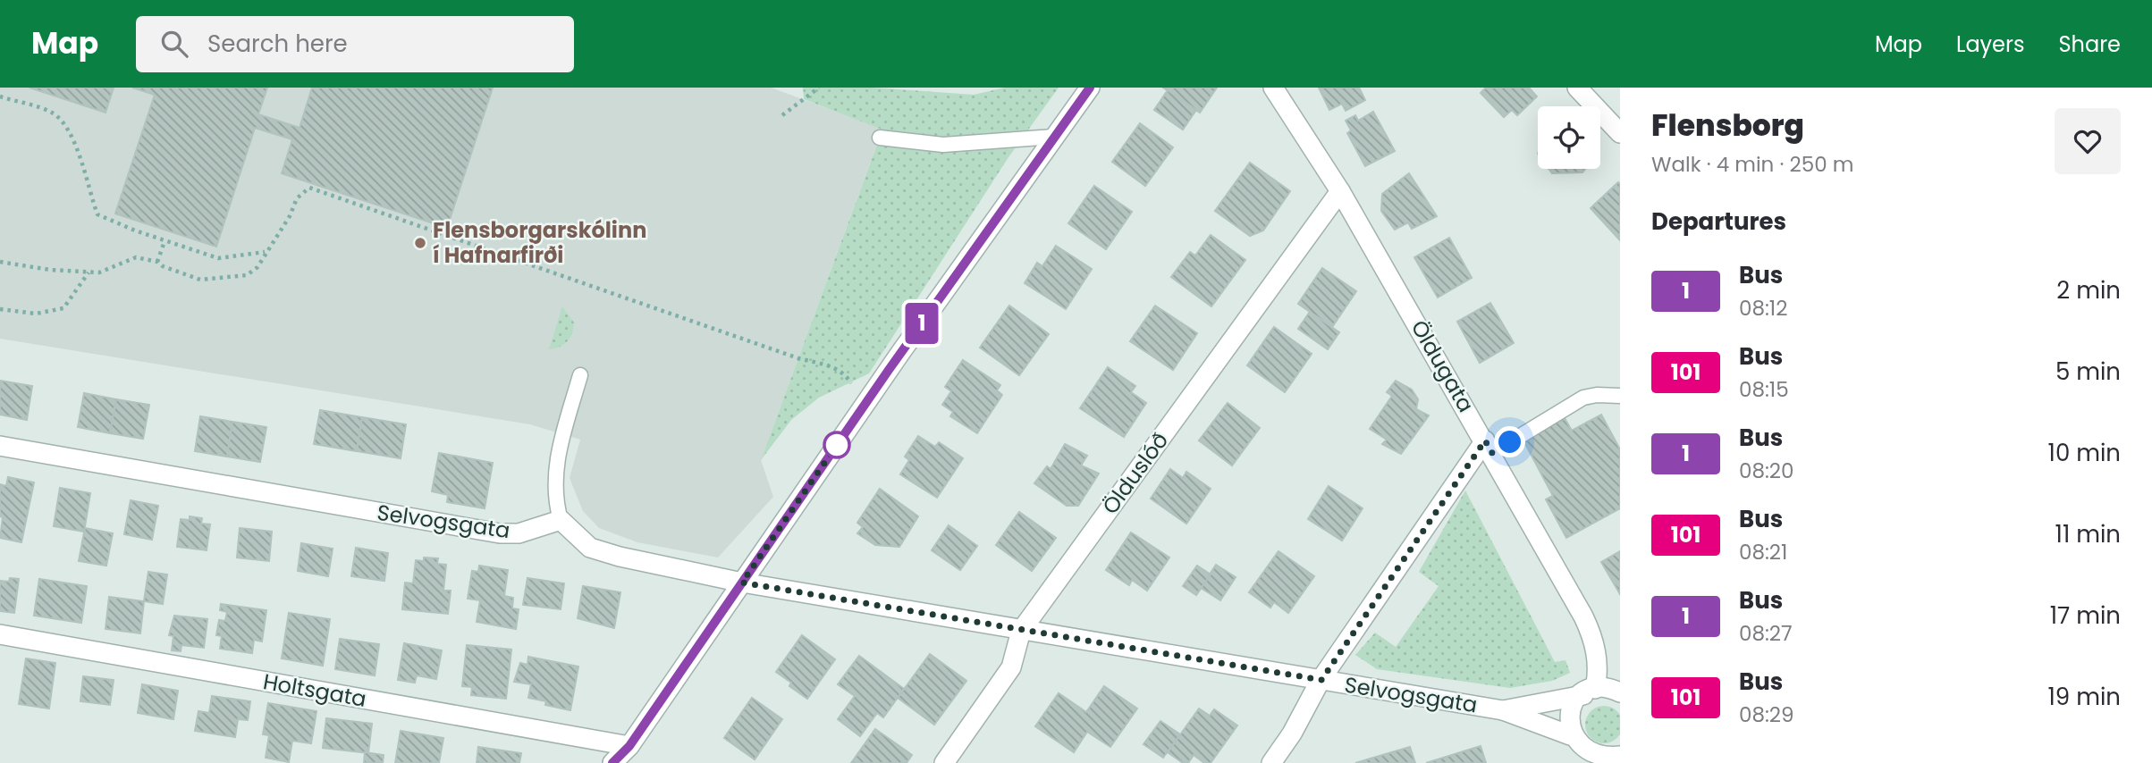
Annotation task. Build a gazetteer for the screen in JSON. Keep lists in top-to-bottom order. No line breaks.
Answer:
{"streets":{"street":["Öldugata","Ölduslóð","Selvogsgata","Holtsgata"]},"crossings":[["Öldugata","Ölduslóð"],["Öldugata","Selvogsgata"],["Ölduslóð","Selvogsgata"]],"places":["Flensborgarskólinn í Hafnarfirði"],"lines":["bus line 1"],"page":{"header":"Map","search":"Search here","nav":["Map","Layers","Share"],"on_map":"1","heading":[["Flensborg","Walk · 4 min · 250 m"],"Departures"],"list":[{"mark":"1","name":"Bus","note":"08:12","value":"2 min"},{"mark":"101","name":"Bus","note":"08:15","value":"5 min"},{"mark":"1","name":"Bus","note":"08:20","value":"10 min"},{"mark":"101","name":"Bus","note":"08:21","value":"11 min"},{"mark":"1","name":"Bus","note":"08:27","value":"17 min"},{"mark":"101","name":"Bus","note":"08:29","value":"19 min"}]}}
